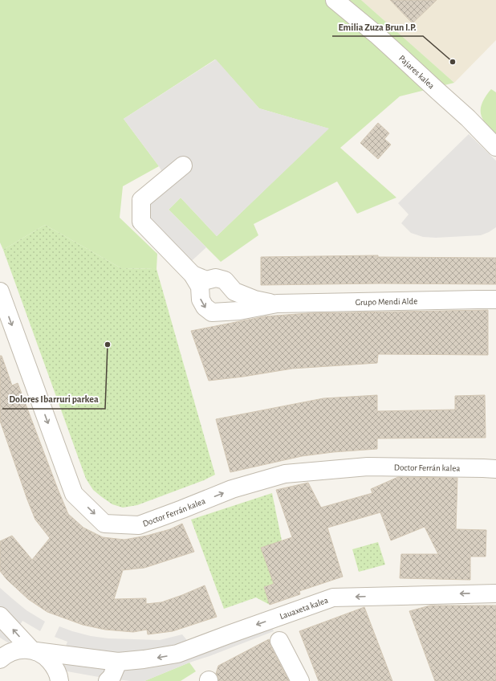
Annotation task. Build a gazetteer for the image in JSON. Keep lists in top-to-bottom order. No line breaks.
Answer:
{"streets":{"street":["Pajares kalea","Grupo Mendi Alde","Doctor Ferrán kalea","Lauaxeta kalea"]},"one_way":["Lauaxeta kalea"],"places":["Emilia Zuza Brun I.P.","Dolores Ibarruri parkea"]}
